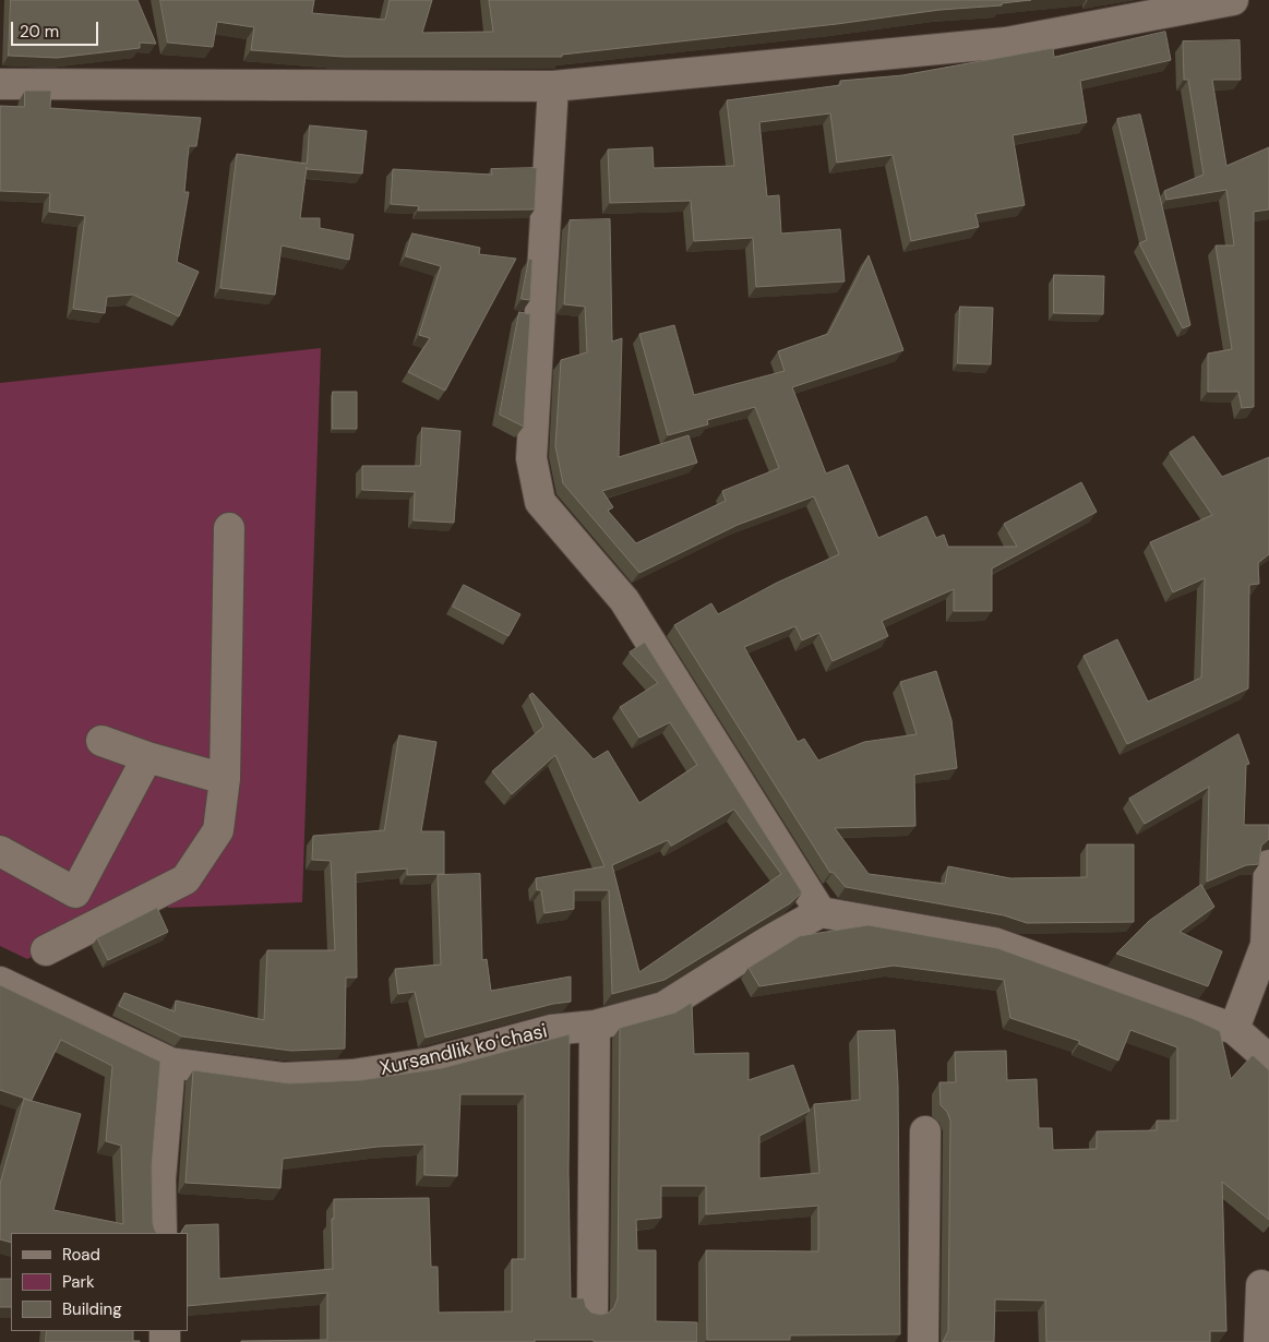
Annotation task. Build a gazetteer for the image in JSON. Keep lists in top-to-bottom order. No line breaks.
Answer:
{"streets":{"street":["Xursandlik koʻchasi"]},"legend":["Road","Park","Building"],"scale_bar":"20 m"}
